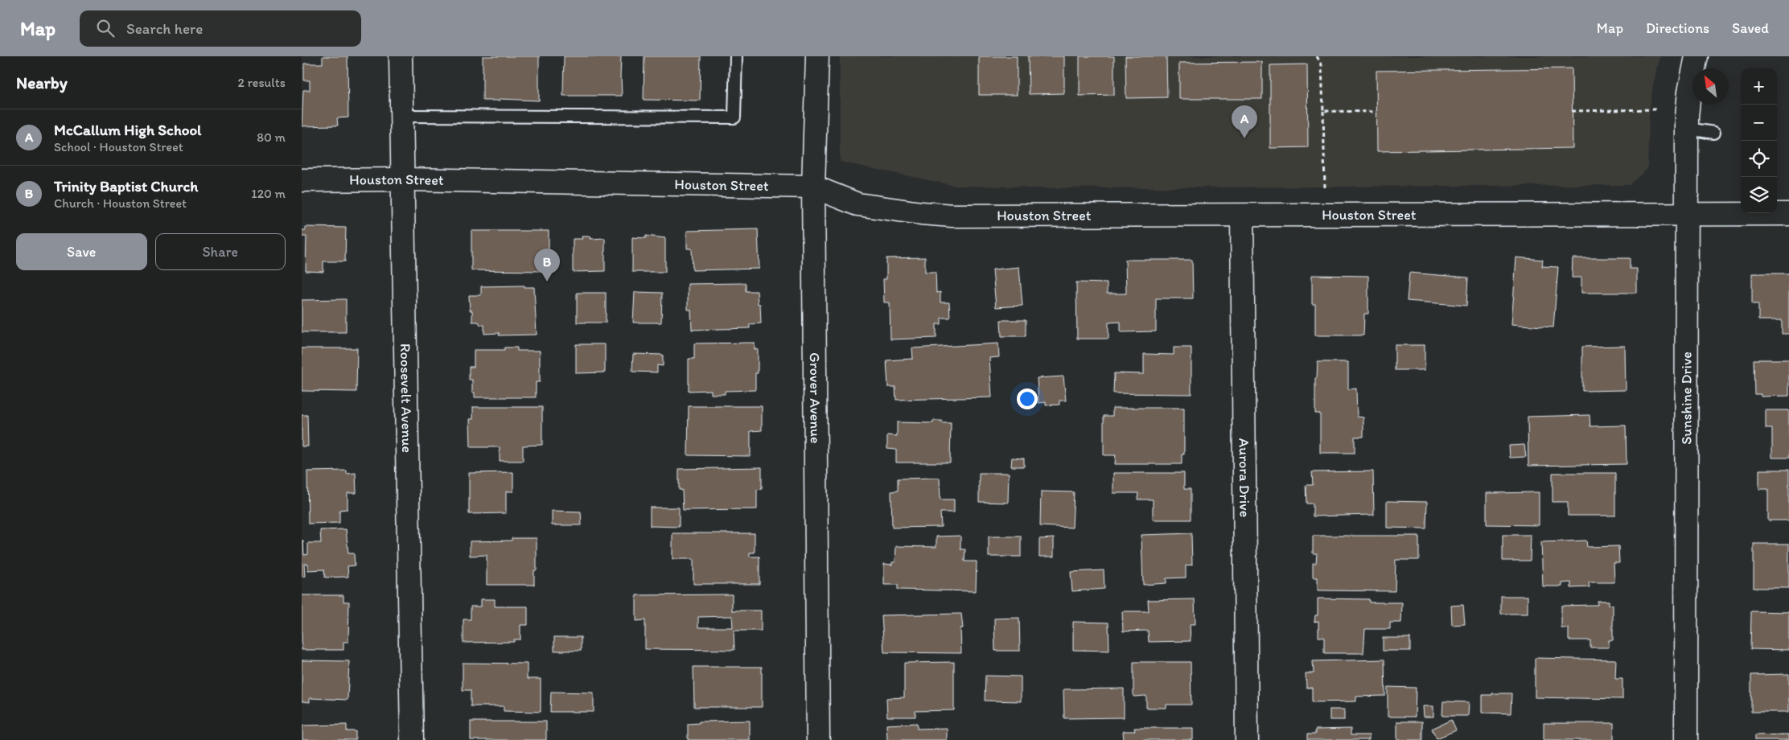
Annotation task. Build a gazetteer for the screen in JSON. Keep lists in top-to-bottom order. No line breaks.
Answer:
{"streets":{"street":["Houston Street","Sunshine Drive","Roosevelt Avenue","Grover Avenue","Aurora Drive"]},"crossings":[["Houston Street","Sunshine Drive"],["Houston Street","Roosevelt Avenue"],["Houston Street","Grover Avenue"],["Houston Street","Aurora Drive"]],"north":"top left","page":{"header":"Map","search":"Search here","nav":["Map","Directions","Saved"],"heading":["Nearby","2 results"],"map_buttons":["+","−"],"pins":["A","B"],"list":[{"mark":"A","name":"McCallum High School","note":"School · Houston Street","value":"80 m"},{"mark":"B","name":"Trinity Baptist Church","note":"Church · Houston Street","value":"120 m"}],"buttons":["Save","Share"]}}
